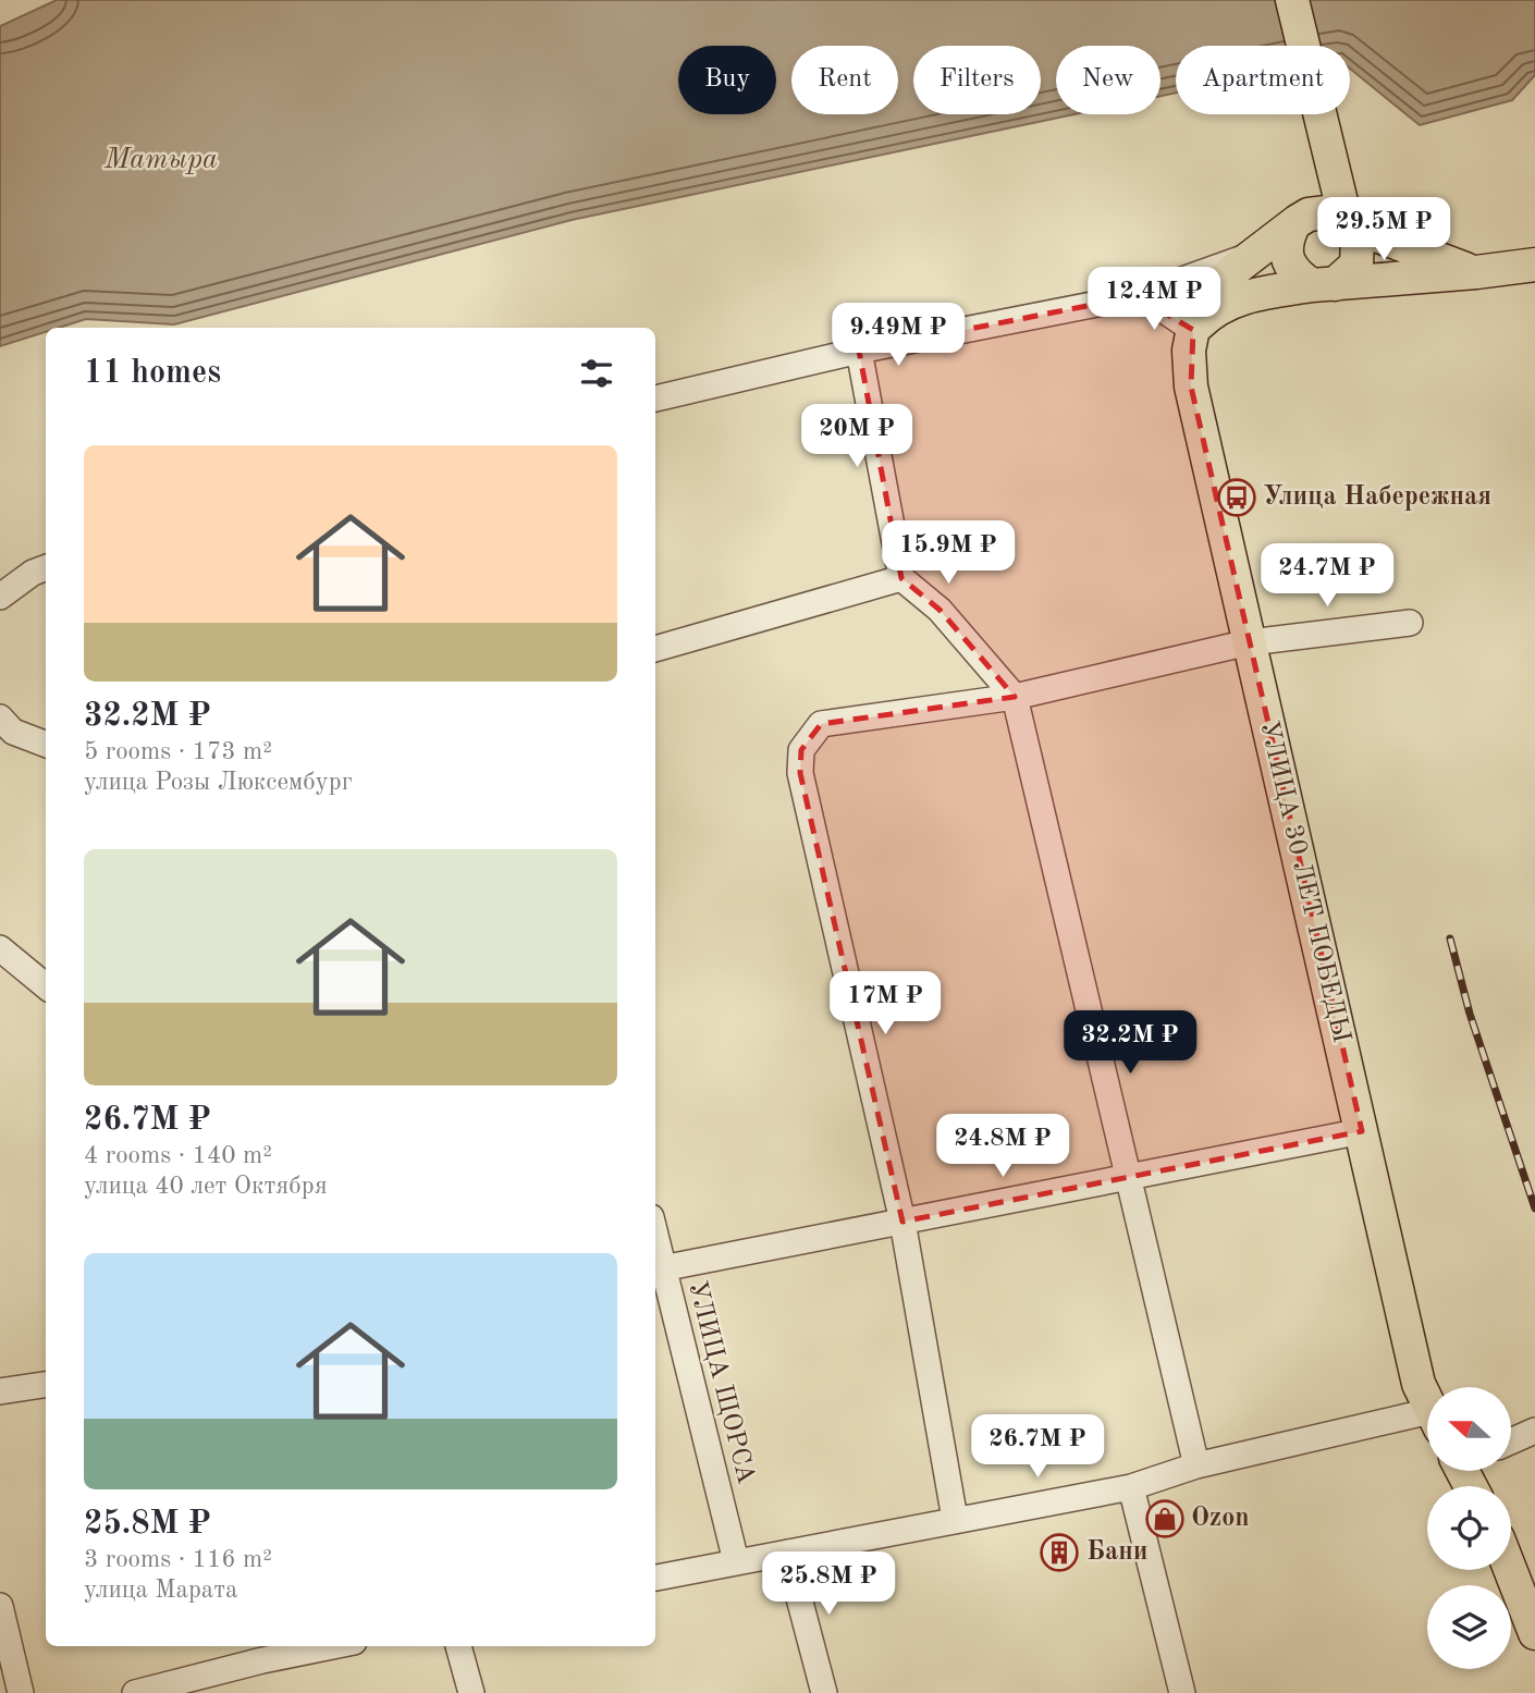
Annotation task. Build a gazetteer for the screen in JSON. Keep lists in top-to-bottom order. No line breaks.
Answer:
{"streets":{"main road":["УЛИЦА 30 ЛЕТ ПОБЕДЫ"],"street":["УЛИЦА ЩОРСА"]},"water":["Матыра"],"places":{"bus stop":["Улица Набережная"],"shop":["Ozon"],"building":["Бани"]},"north":"left","page":{"chip":["Buy","Rent","Filters","New","Apartment"],"price":["29.5M ₽","12.4M ₽","9.49M ₽","20M ₽","15.9M ₽","24.7M ₽","17M ₽","32.2M ₽","24.8M ₽","26.7M ₽","25.8M ₽"],"heading":"11 homes","list":[{"name":"32.2M ₽","note":"5 rooms · 173 m² · улица Розы Люксембург"},{"name":"26.7M ₽","note":"4 rooms · 140 m² · улица 40 лет Октября"},{"name":"25.8M ₽","note":"3 rooms · 116 m² · улица Марата"}]}}
